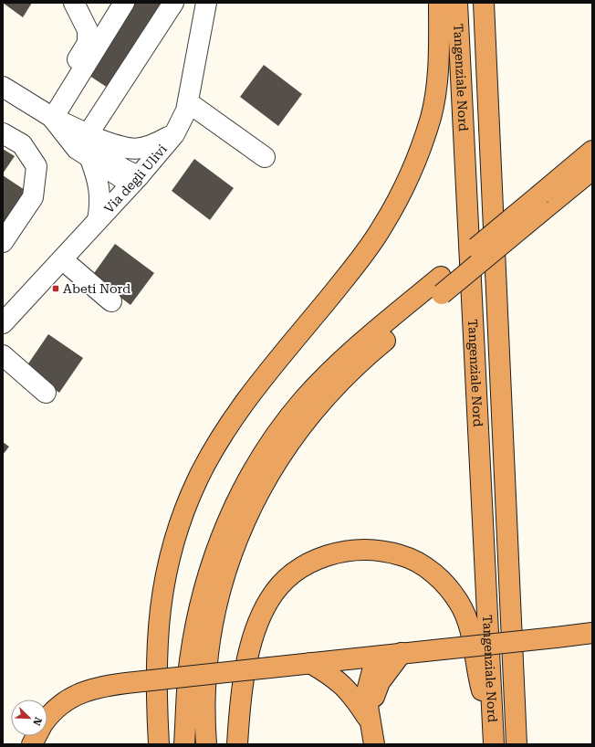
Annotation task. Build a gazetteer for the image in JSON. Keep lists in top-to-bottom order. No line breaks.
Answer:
{"streets":{"highway":["Tangenziale Nord"],"street":["Via degli Ulivi"]},"places":{"transit":["Abeti Nord"]},"north":"bottom right"}
